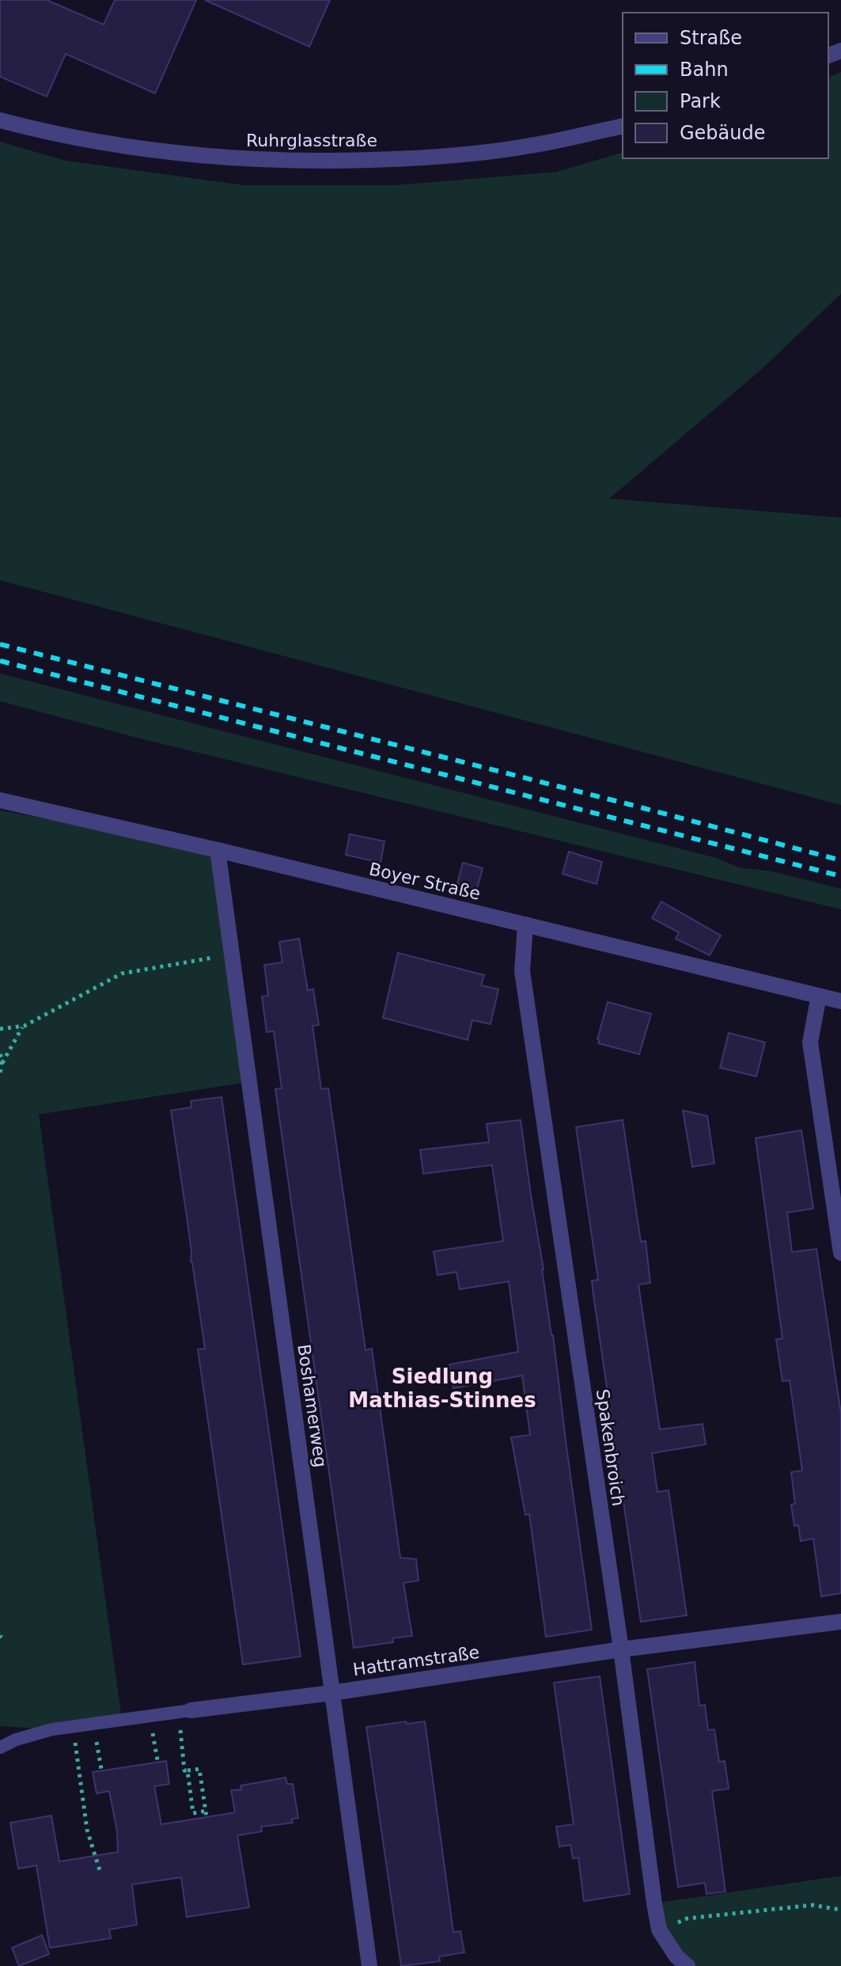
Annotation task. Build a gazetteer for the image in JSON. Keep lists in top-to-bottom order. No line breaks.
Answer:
{"streets":{"street":["Ruhrglasstraße","Boyer Straße","Boshamerweg","Spakenbroich","Hattramstraße"]},"crossings":[["Boyer Straße","Boshamerweg"],["Boyer Straße","Spakenbroich"],["Boshamerweg","Hattramstraße"],["Spakenbroich","Hattramstraße"]],"districts":["Siedlung Mathias-Stinnes"],"legend":["Straße","Bahn","Park","Gebäude"]}
